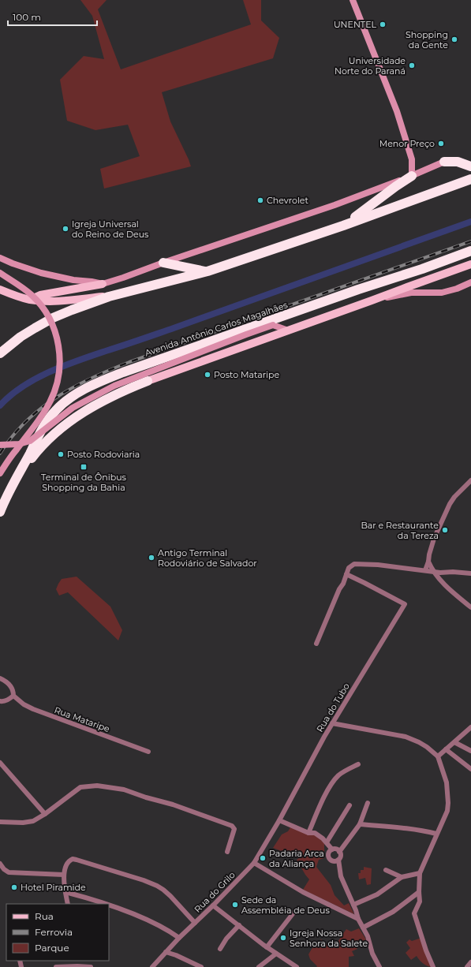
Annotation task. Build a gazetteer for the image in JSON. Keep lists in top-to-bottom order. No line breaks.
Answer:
{"streets":{"highway":["Avenida Antônio Carlos Magalhães"],"street":["Rua do Tubo","Rua Mataripe","Rua do Grilo"]},"crossings":[["Rua do Tubo","Rua do Grilo"]],"places":{"other":["UNENTEL","Shopping da Gente","Universidade Norte do Paraná","Menor Preço","Chevrolet","Igreja Universal do Reino de Deus","Posto Mataripe","Posto Rodoviaria","Bar e Restaurante da Tereza","Antigo Terminal Rodoviário de Salvador","Padaria Arca da Aliança","Hotel Piramide","Sede da Assembléia de Deus","Igreja Nossa Senhora da Salete"],"transit":["Terminal de Ônibus Shopping da Bahia"]},"legend":["Rua","Ferrovia","Parque"],"scale_bar":"100 m"}
